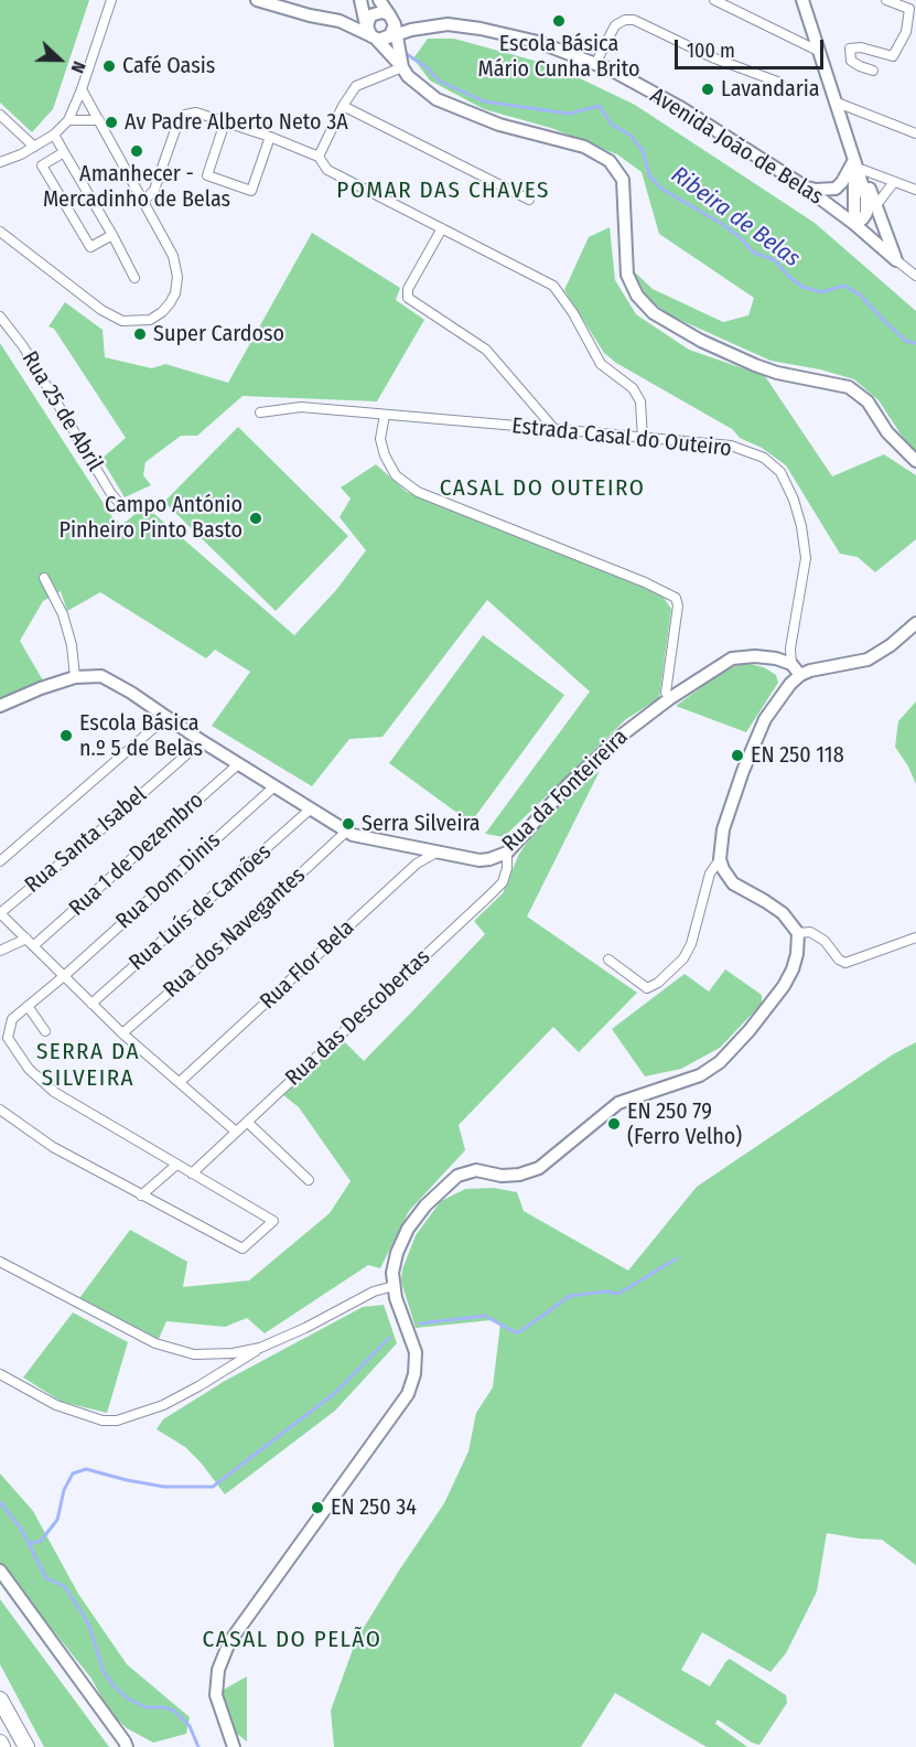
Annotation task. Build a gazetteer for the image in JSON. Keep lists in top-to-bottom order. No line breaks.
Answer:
{"streets":{"main road":["Avenida João de Belas","Rua da Fonteireira"],"street":["Rua 25 de Abril","Estrada Casal do Outeiro","Rua Santa Isabel","Rua 1 de Dezembro","Rua Dom Dinis","Rua Luís de Camões","Rua dos Navegantes","Rua Flor Bela","Rua das Descobertas"]},"crossings":[["Estrada Casal do Outeiro","Rua da Fonteireira"],["Rua da Fonteireira","Rua Santa Isabel"],["Rua da Fonteireira","Rua 1 de Dezembro"],["Rua da Fonteireira","Rua Dom Dinis"],["Rua da Fonteireira","Rua Luís de Camões"],["Rua da Fonteireira","Rua dos Navegantes"],["Rua da Fonteireira","Rua Flor Bela"],["Rua da Fonteireira","Rua das Descobertas"]],"districts":["POMAR DAS CHAVES","CASAL DO OUTEIRO","SERRA DA SILVEIRA","CASAL DO PELÃO"],"water":["Ribeira de Belas"],"places":["Escola Básica Mário Cunha Brito","Café Oasis","Lavandaria","Av Padre Alberto Neto 3A","Amanhecer - Mercadinho de Belas","Super Cardoso","Campo António Pinheiro Pinto Basto","Escola Básica n.º 5 de Belas","EN 250 118","Serra Silveira","EN 250 79 (Ferro Velho)","EN 250 34"],"scale_bar":"100 m","north":"right"}
